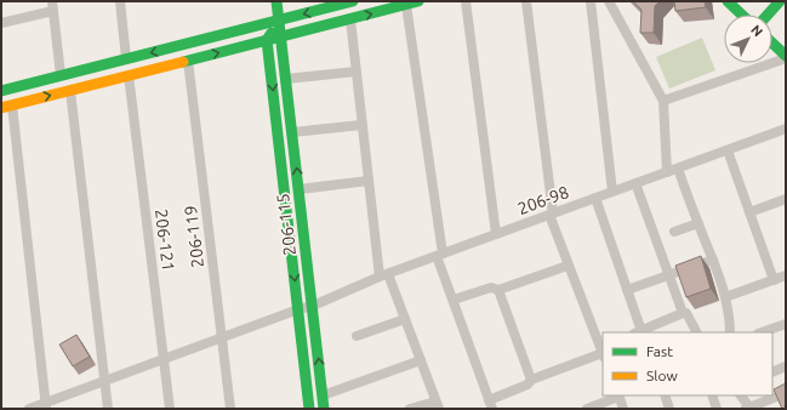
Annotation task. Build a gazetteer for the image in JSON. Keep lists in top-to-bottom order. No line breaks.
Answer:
{"streets":{"street":["206-98","206-115","206-119","206-121"]},"crossings":[["206-98","206-115"],["206-98","206-119"],["206-98","206-121"]],"legend":["Fast","Slow"],"north":"top right"}
